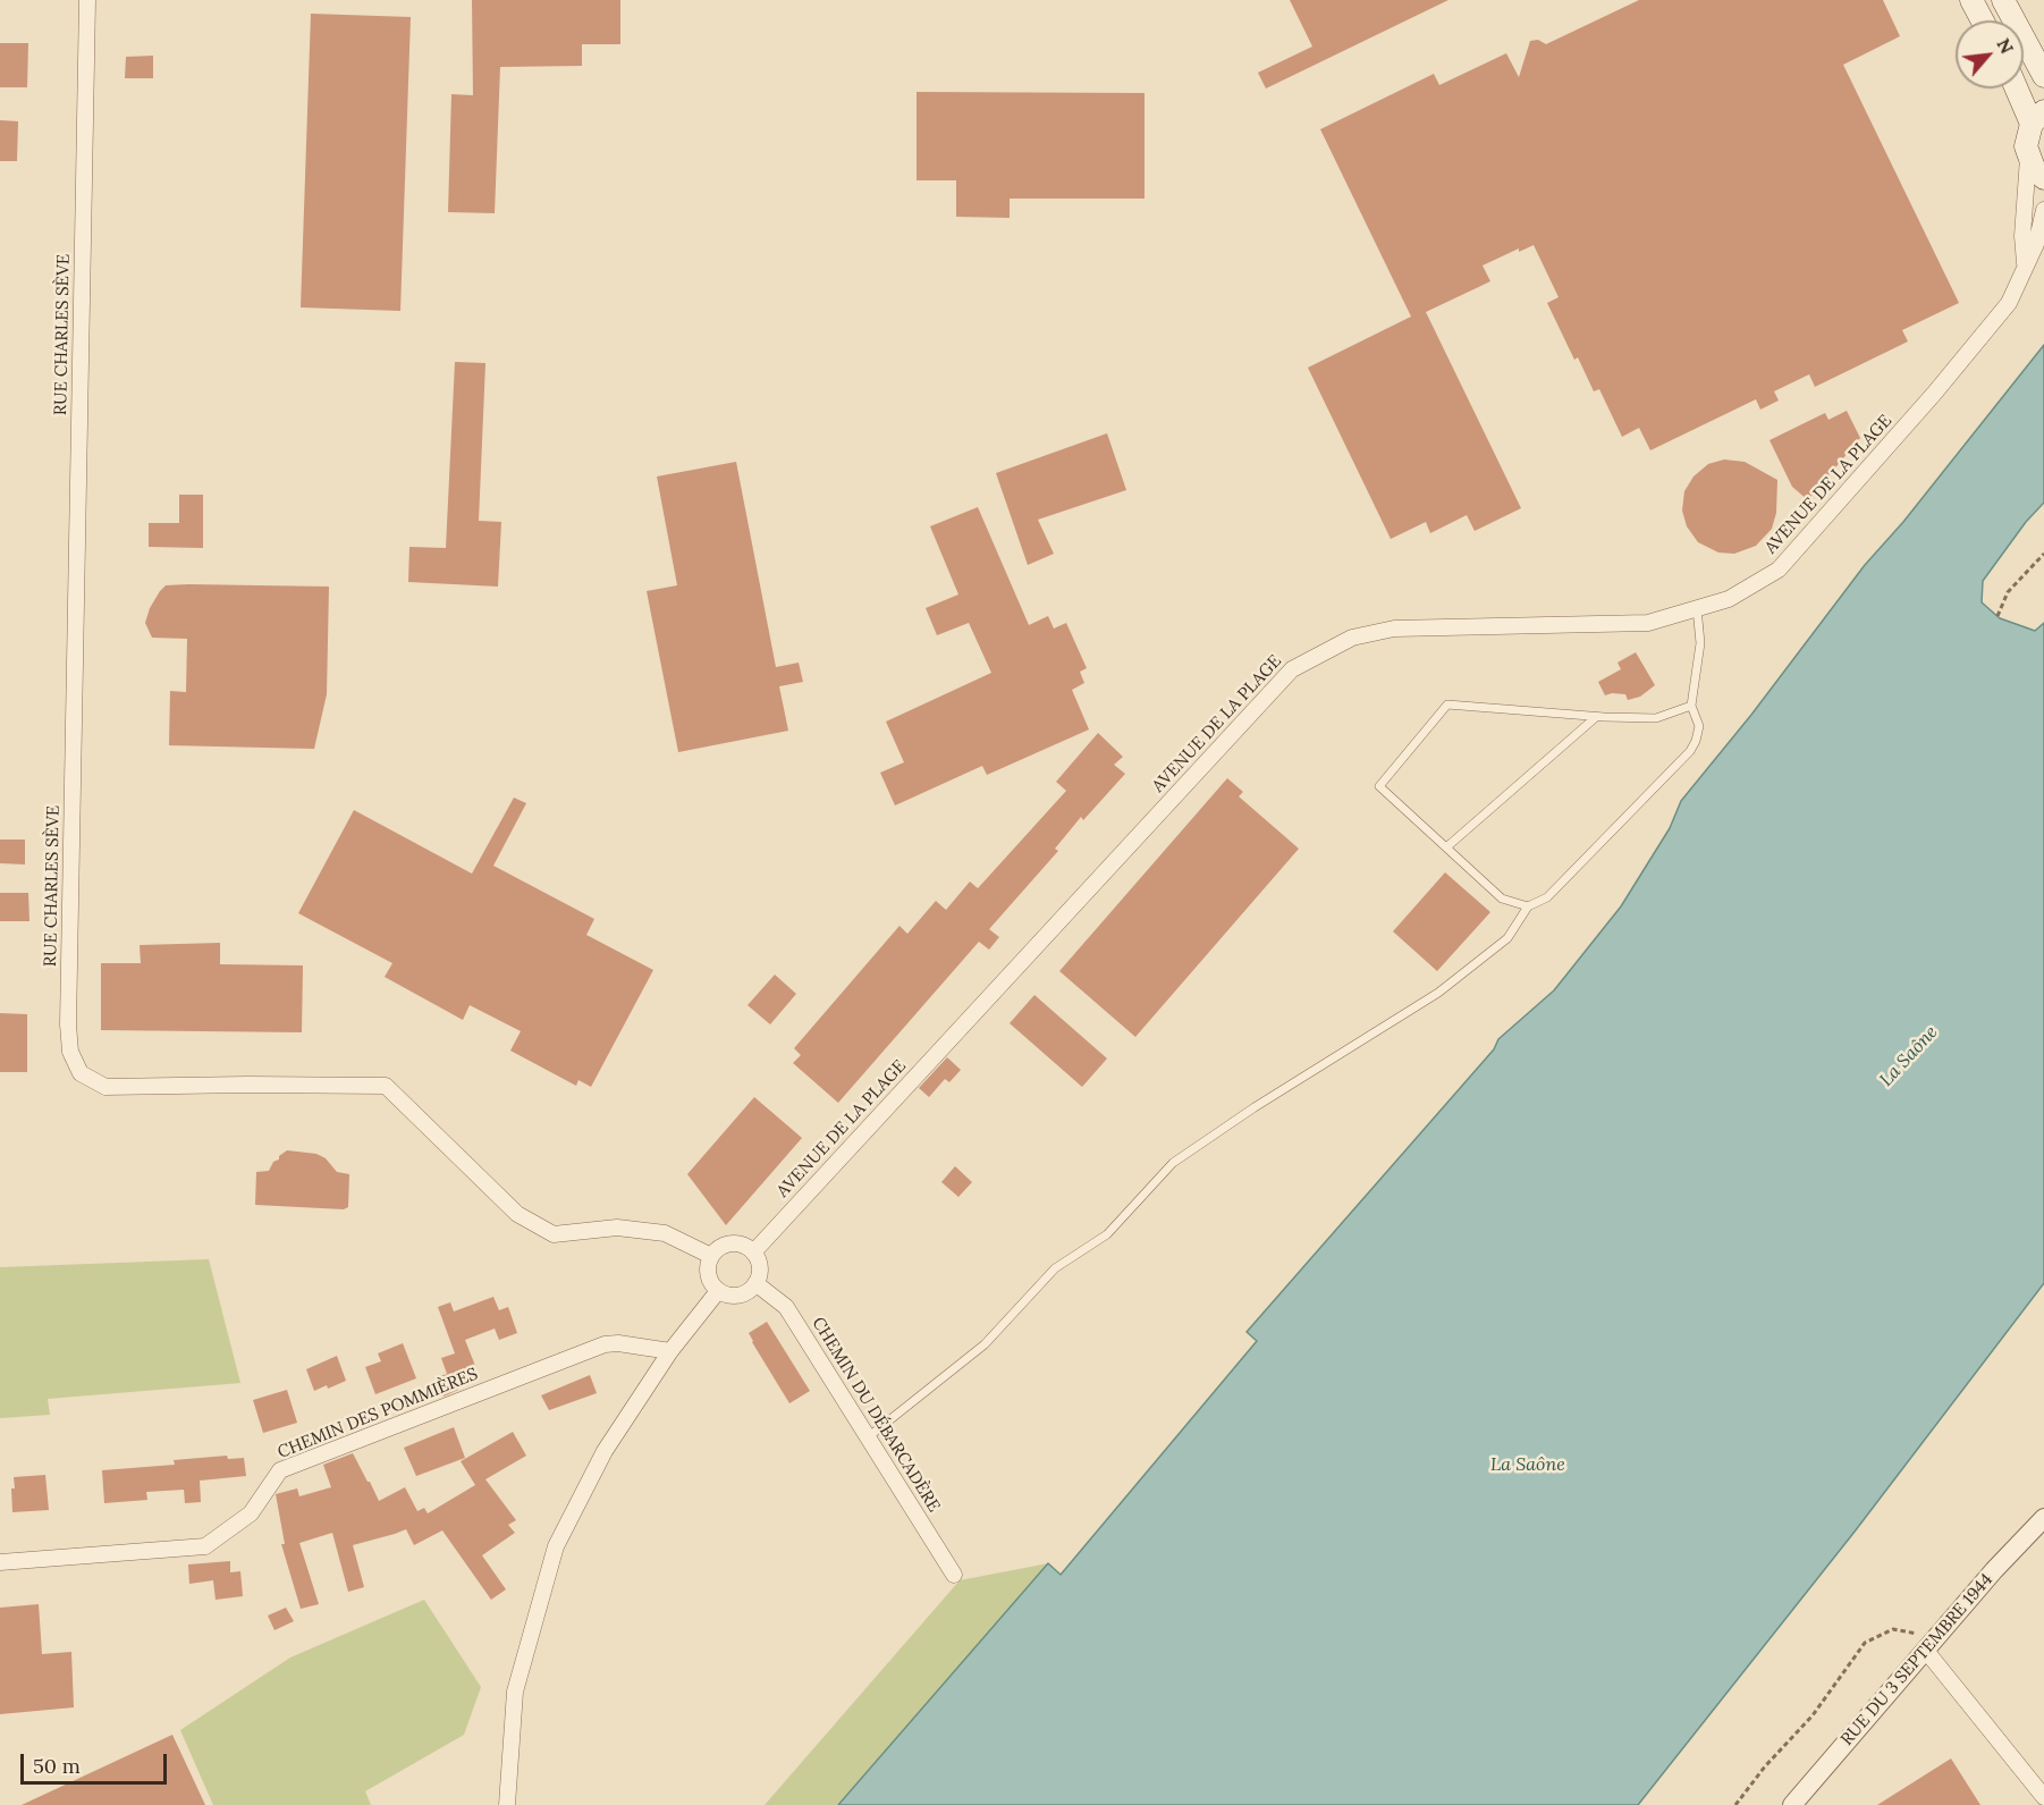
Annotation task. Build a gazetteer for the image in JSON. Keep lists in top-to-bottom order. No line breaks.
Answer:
{"streets":{"street":["RUE CHARLES SÈVE","AVENUE DE LA PLAGE","CHEMIN DES POMMIÈRES","CHEMIN DU DÉBARCADÈRE","RUE DU 3 SEPTEMBRE 1944"]},"crossings":[["RUE CHARLES SÈVE","AVENUE DE LA PLAGE"],["RUE CHARLES SÈVE","CHEMIN DU DÉBARCADÈRE"],["AVENUE DE LA PLAGE","CHEMIN DU DÉBARCADÈRE"]],"water":["La Saône"],"scale_bar":"50 m","north":"top right"}
